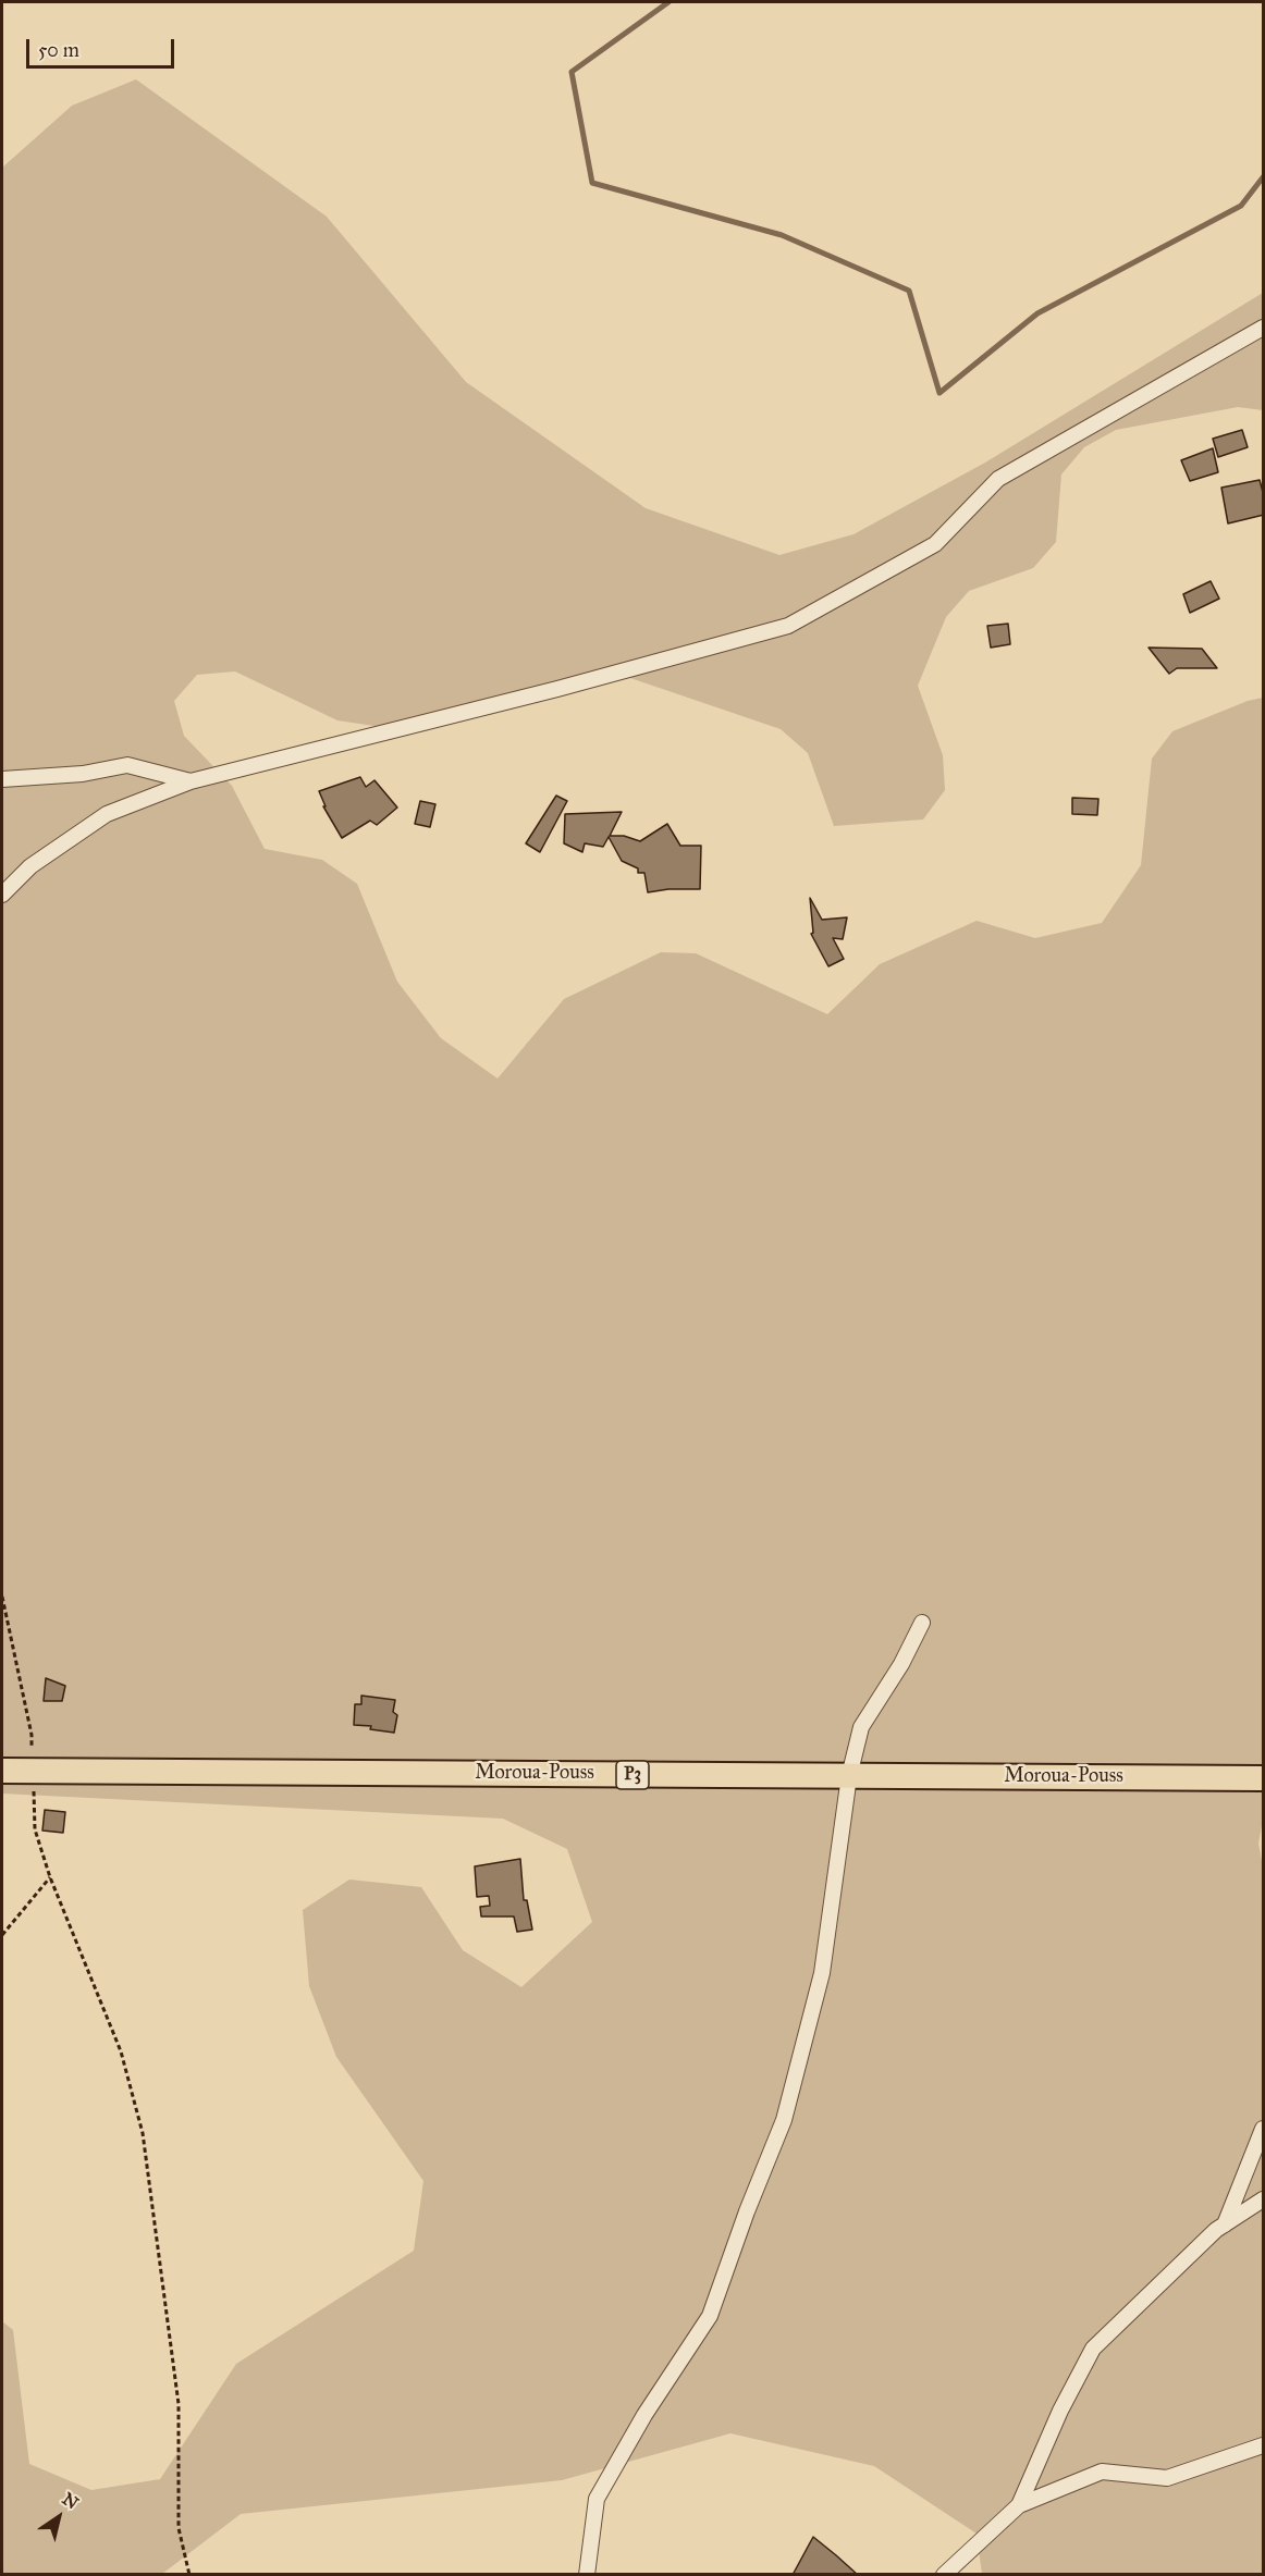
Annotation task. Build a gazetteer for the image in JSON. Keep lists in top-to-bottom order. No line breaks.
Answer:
{"streets":{"main road":["Moroua-Pouss","P3"]},"scale_bar":"50 m","north":"top right"}
